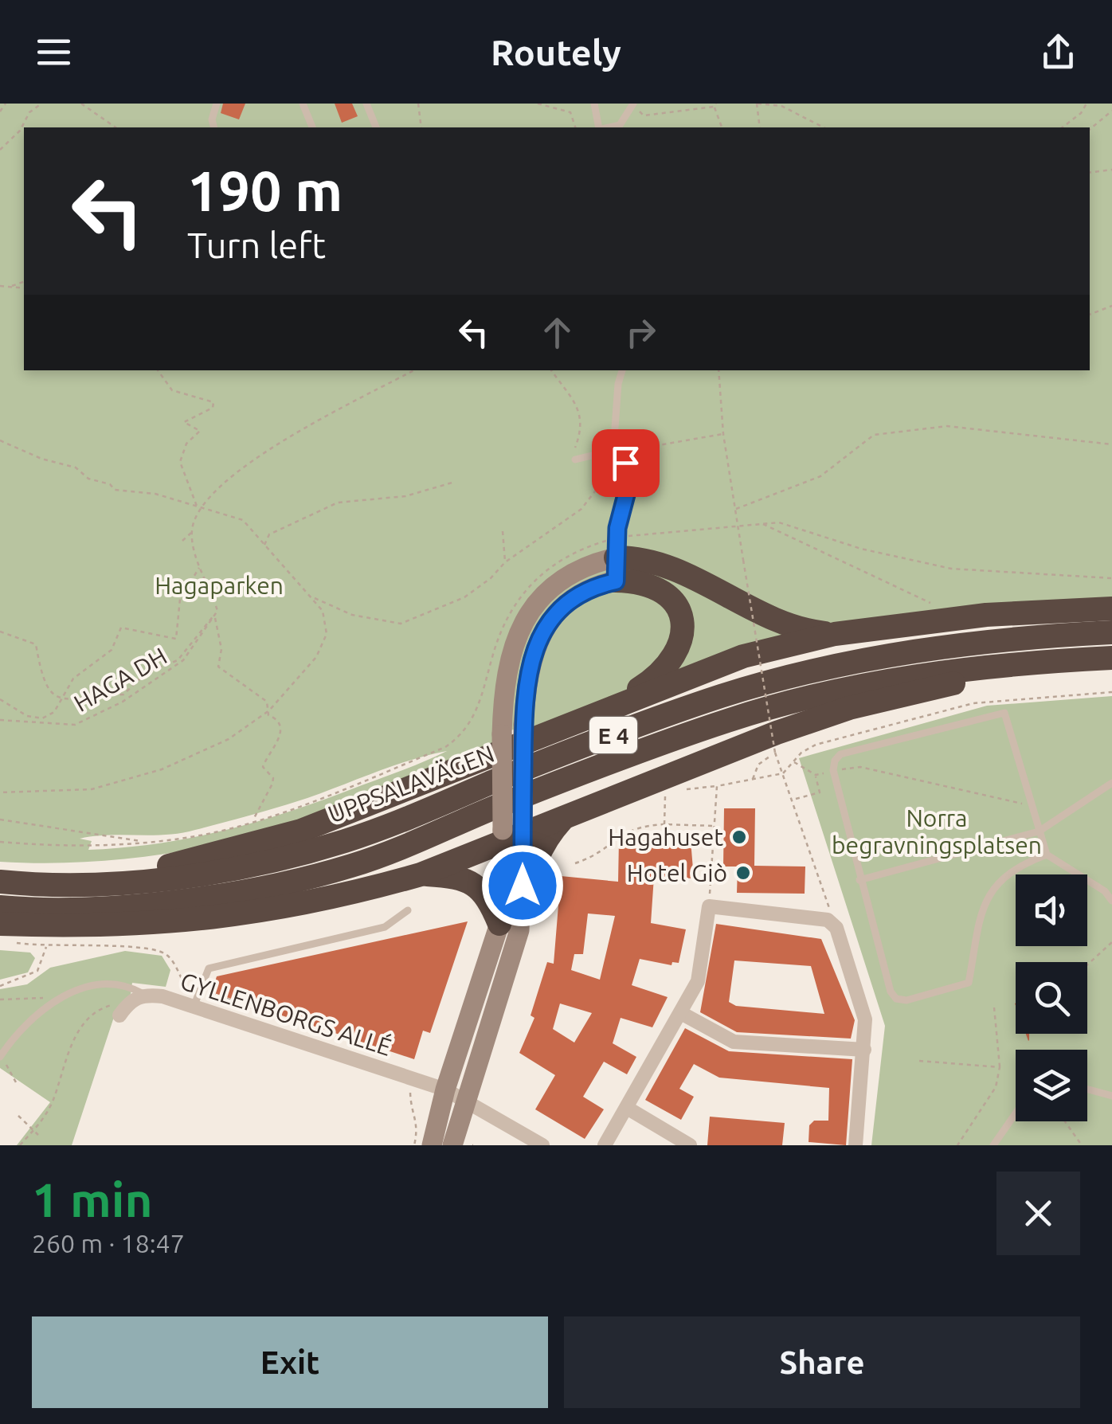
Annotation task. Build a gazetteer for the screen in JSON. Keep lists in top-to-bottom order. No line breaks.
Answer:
{"streets":{"highway":["E 4","UPPSALAVÄGEN"],"street":["GYLLENBORGS ALLÉ"],"path":["HAGA DH"]},"parks":["Hagaparken","Norra begravningsplatsen"],"places":["Hagahuset","Hotel Giò"],"page":{"header":"Routely","turn":["190 m","Turn left"],"heading":["1 min","260 m · 18:47"],"buttons":["Exit","Share"]}}
